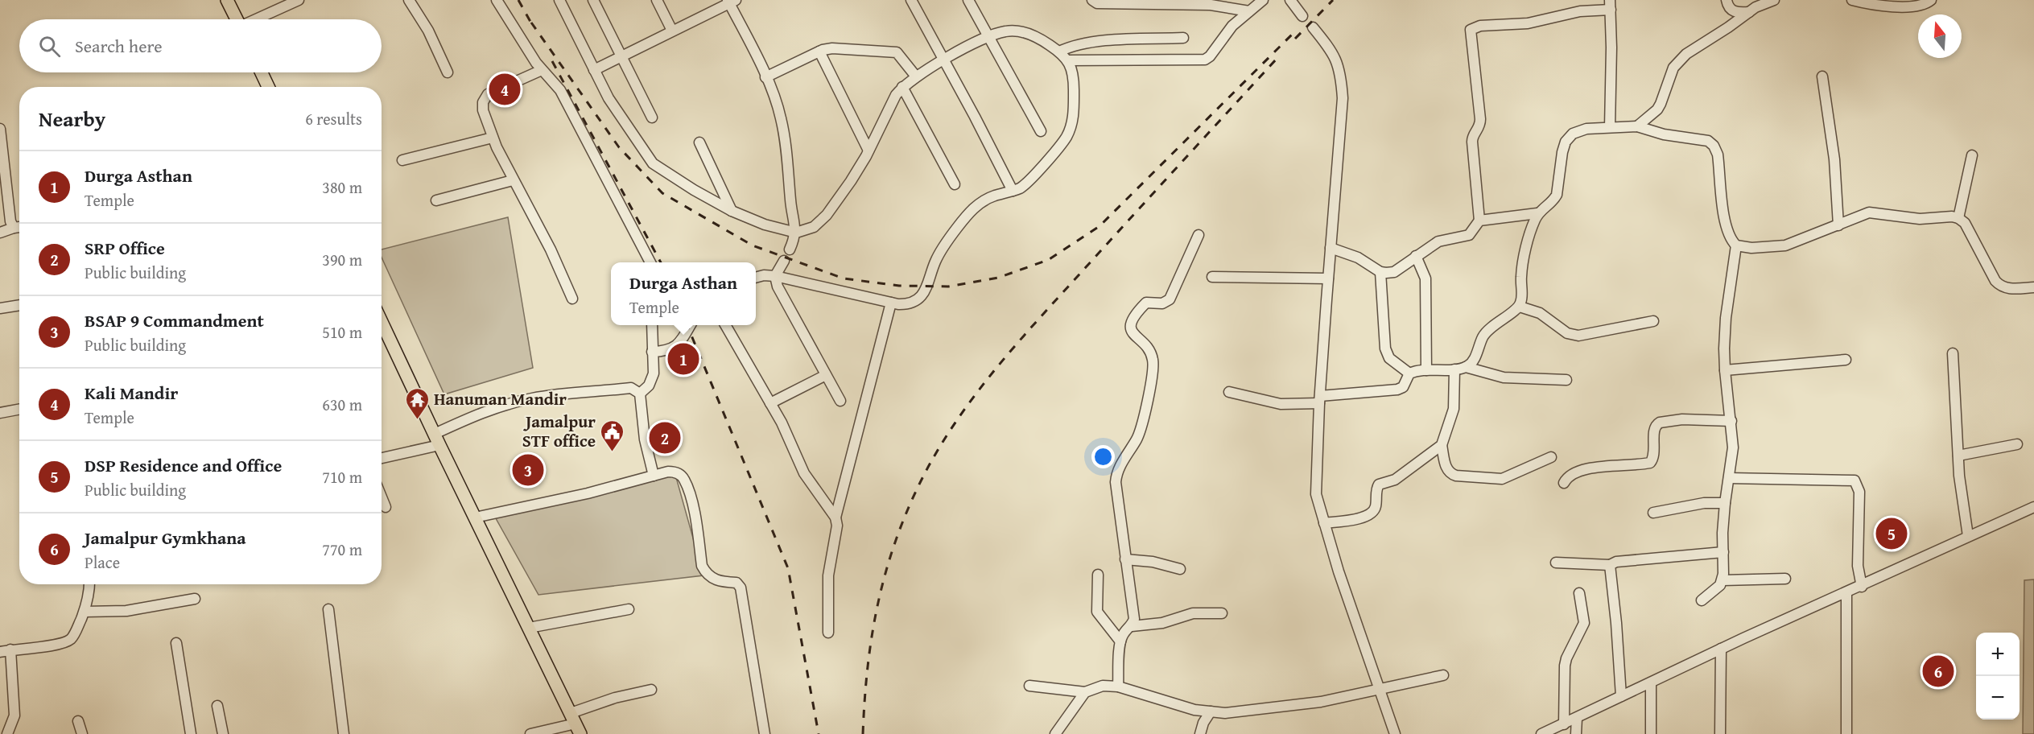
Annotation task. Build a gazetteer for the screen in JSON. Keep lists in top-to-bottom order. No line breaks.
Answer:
{"places":{"temple":["Hanuman Mandir"],"public building":["Jamalpur STF office"]},"north":"top","page":{"search":"Search here","pins":["4","1","2","3","5","6"],"heading":["Nearby","6 results"],"list":[{"mark":"1","name":"Durga Asthan","note":"Temple","value":"380 m"},{"mark":"2","name":"SRP Office","note":"Public building","value":"390 m"},{"mark":"3","name":"BSAP 9 Commandment","note":"Public building","value":"510 m"},{"mark":"4","name":"Kali Mandir","note":"Temple","value":"630 m"},{"mark":"5","name":"DSP Residence and Office","note":"Public building","value":"710 m"},{"mark":"6","name":"Jamalpur Gymkhana","note":"Place","value":"770 m"}],"popup":["Durga Asthan","Temple"],"map_buttons":["+","−"]}}
